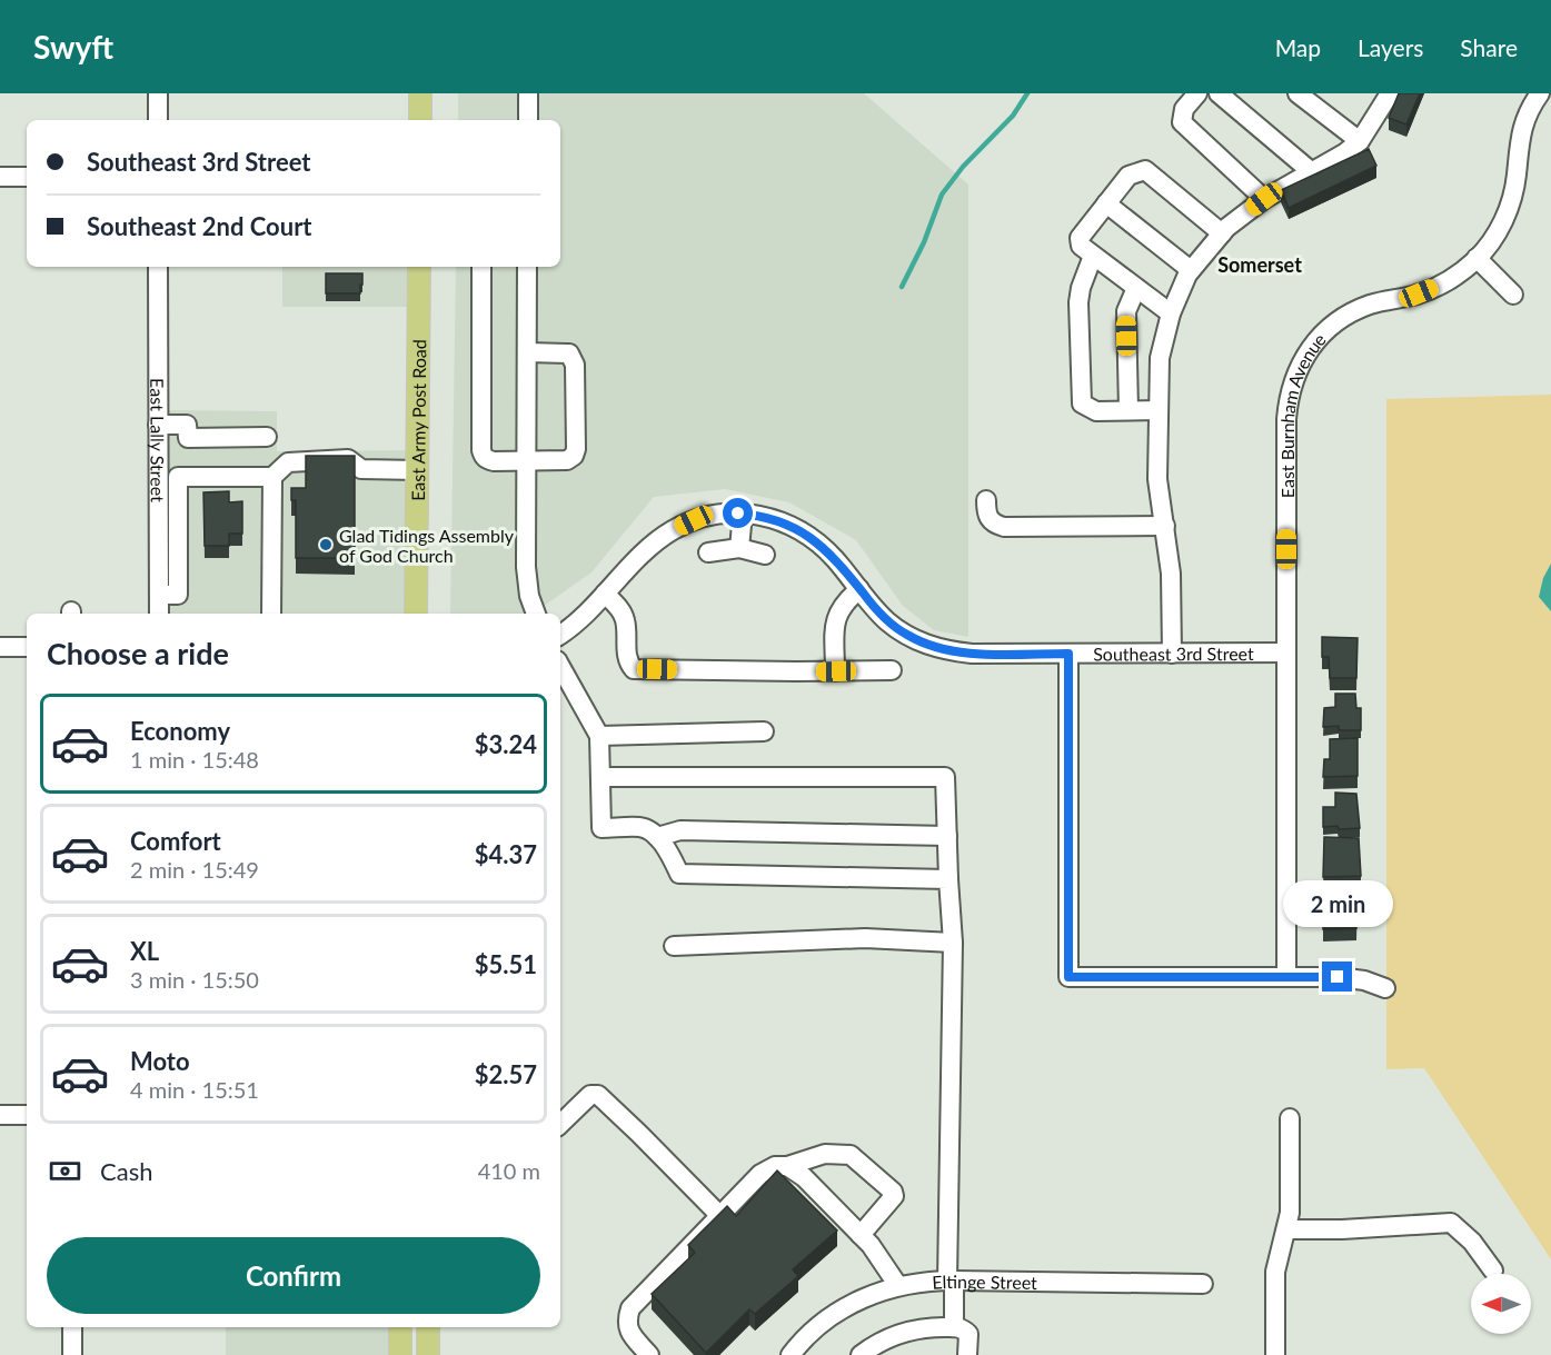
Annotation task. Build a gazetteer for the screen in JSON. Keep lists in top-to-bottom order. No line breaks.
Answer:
{"streets":{"main road":["East Army Post Road"],"street":["East Burnham Avenue","East Lally Street","Southeast 3rd Street","Eltinge Street"]},"crossings":[["East Burnham Avenue","Southeast 3rd Street"]],"districts":["Somerset"],"places":["Glad Tidings Assembly of God Church"],"north":"left","page":{"header":"Swyft","nav":["Map","Layers","Share"],"banner":["Southeast 3rd Street","Southeast 2nd Court"],"heading":"Choose a ride","list":[{"name":"Economy","note":"1 min · 15:48","value":"$3.24"},{"name":"Comfort","note":"2 min · 15:49","value":"$4.37"},{"name":"XL","note":"3 min · 15:50","value":"$5.51"},{"name":"Moto","note":"4 min · 15:51","value":"$2.57"}],"bubble":"2 min","pay":["Cash","410 m"],"buttons":"Confirm"}}
